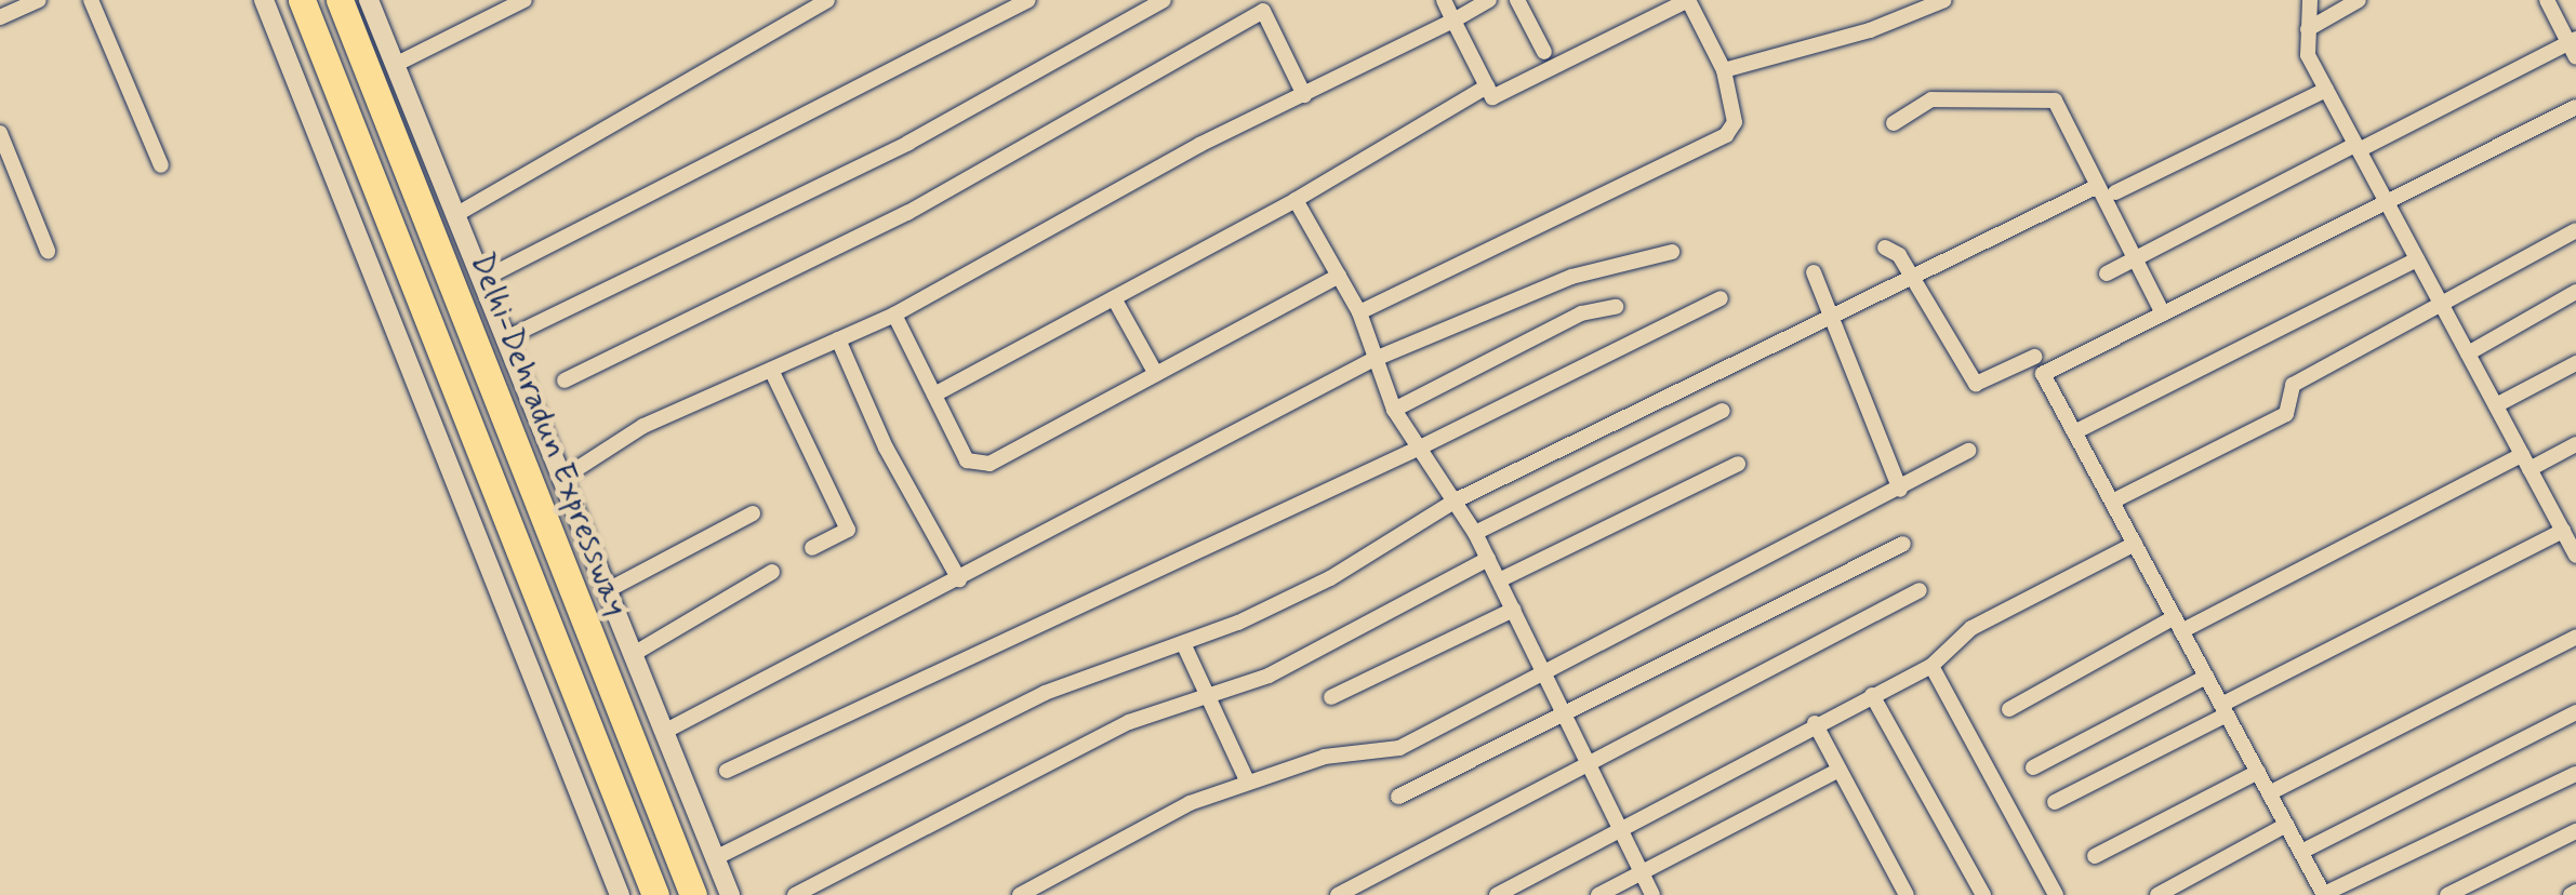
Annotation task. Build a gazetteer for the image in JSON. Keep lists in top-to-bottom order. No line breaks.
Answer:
{"streets":{"highway":["Delhi-Dehradun Expressway"]}}
